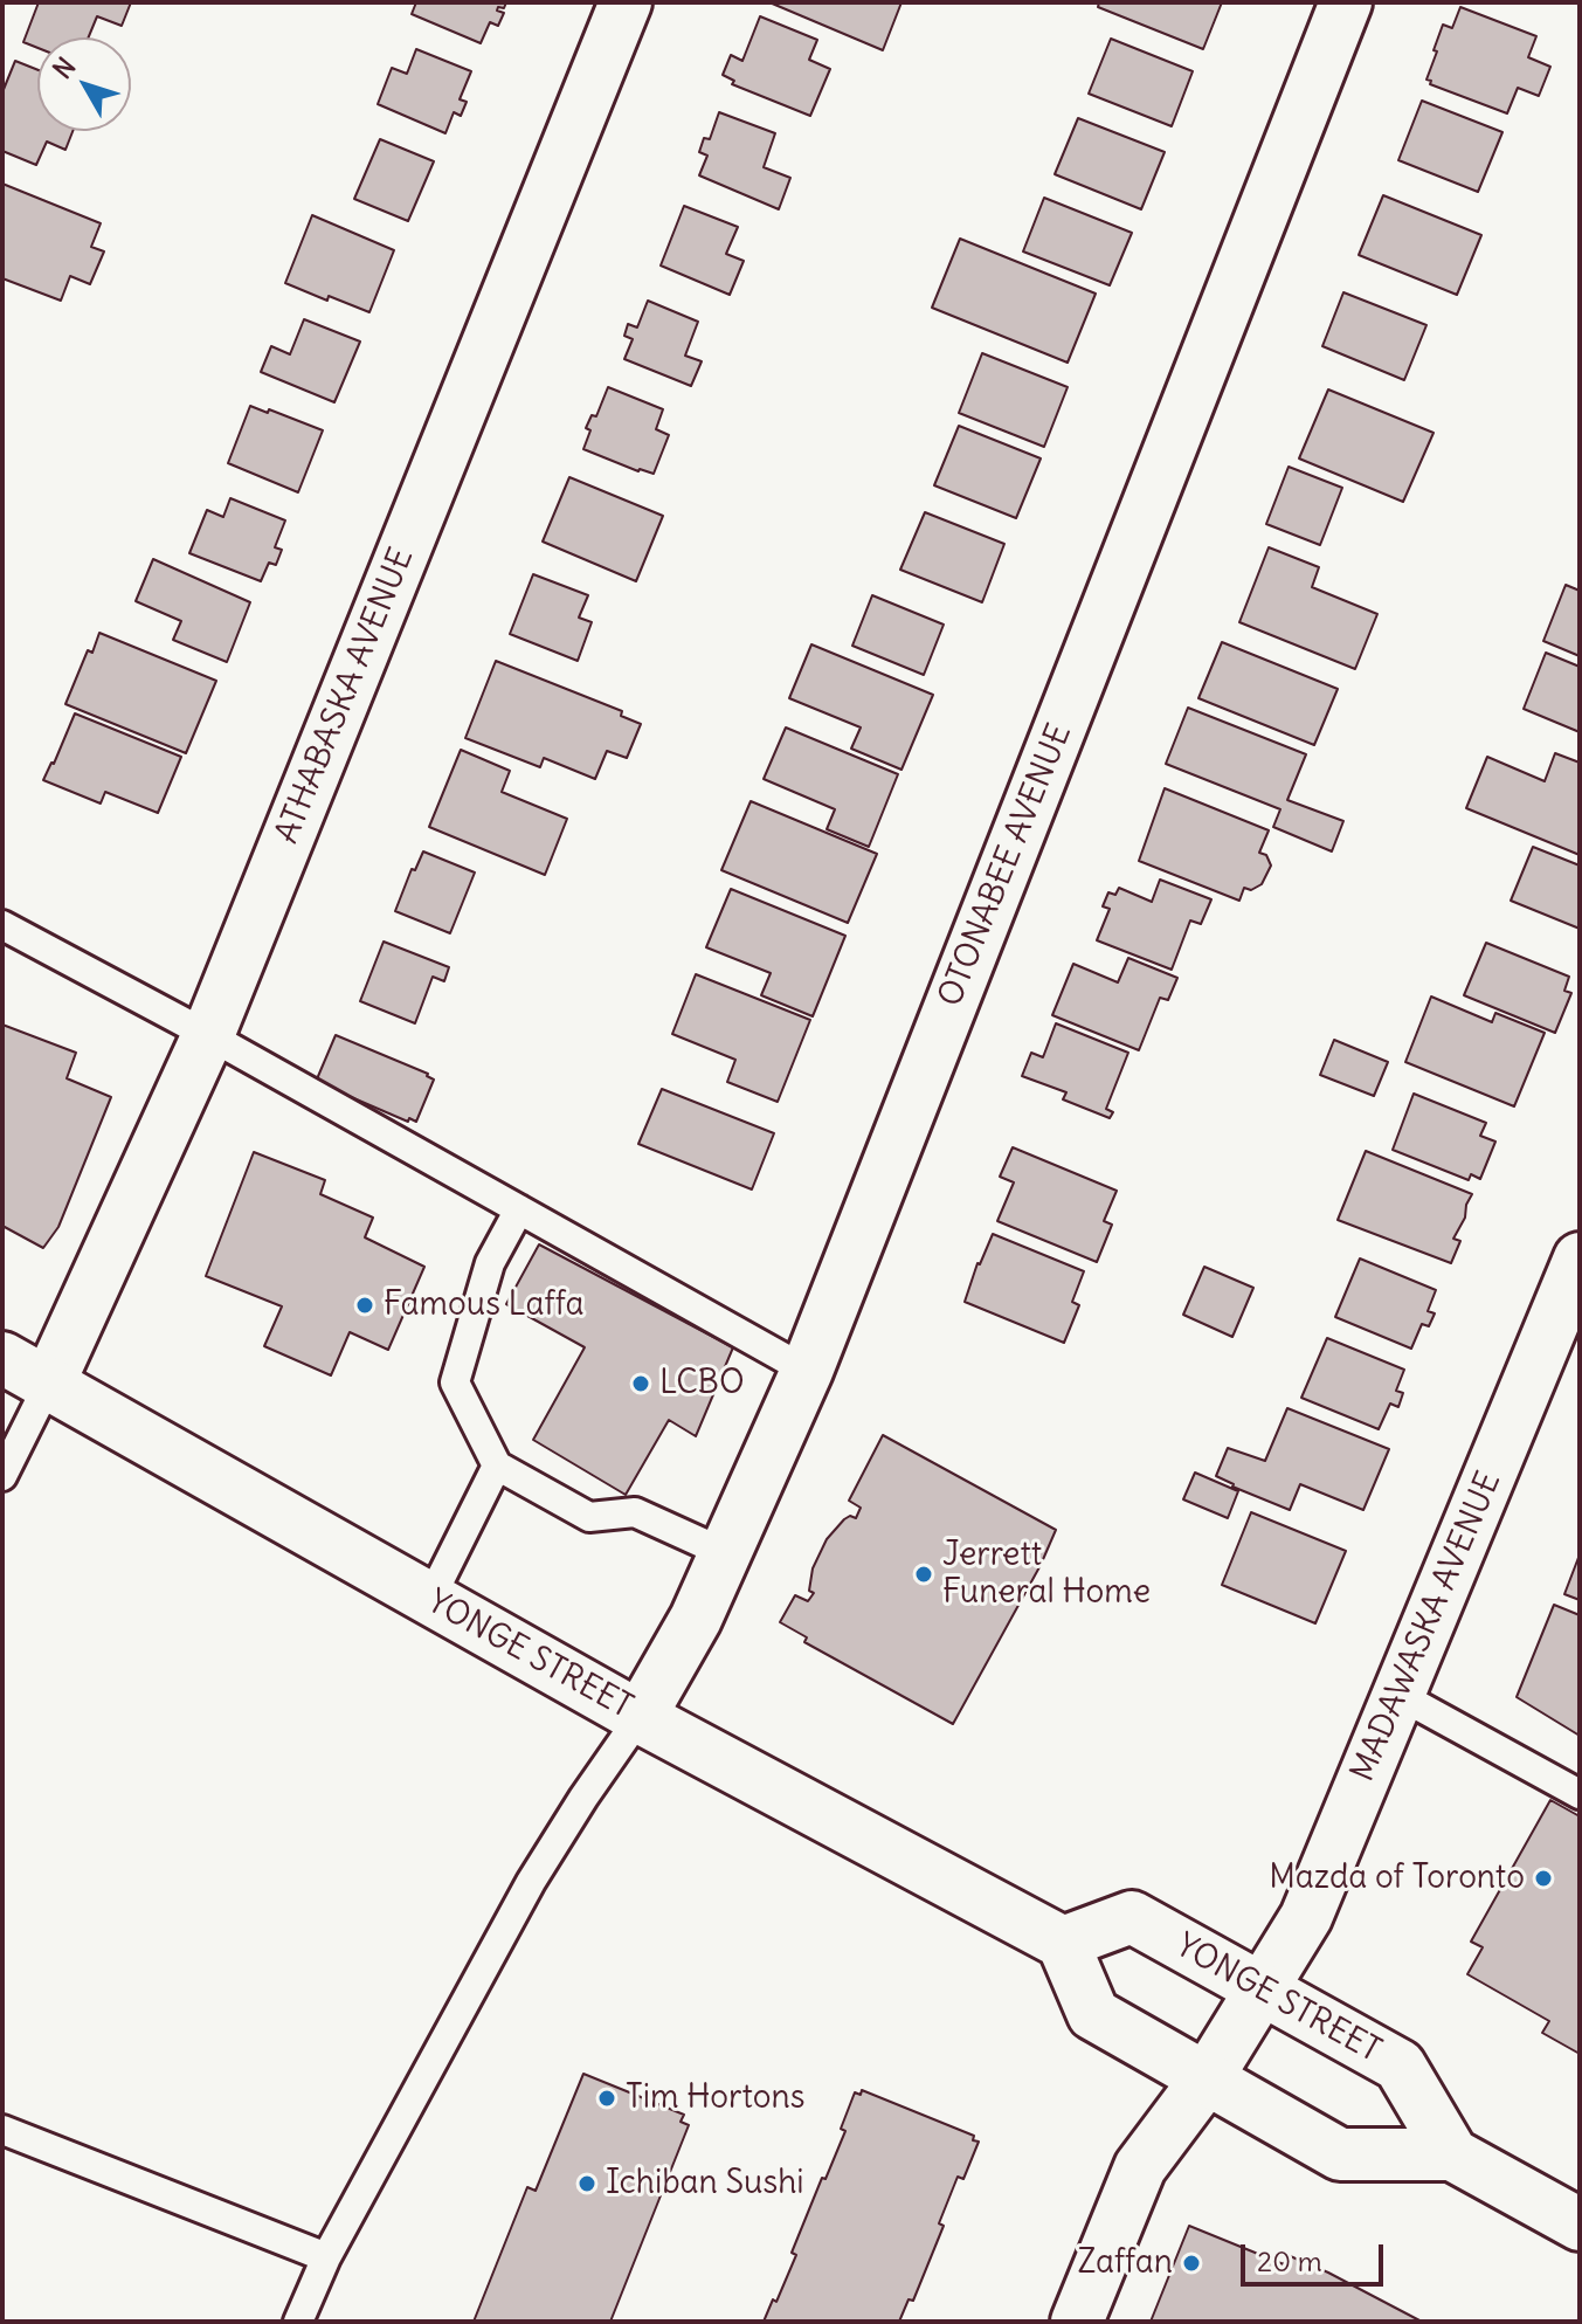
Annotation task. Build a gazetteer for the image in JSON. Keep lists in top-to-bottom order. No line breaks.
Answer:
{"streets":{"street":["ATHABASKA AVENUE","OTONABEE AVENUE","MADAWASKA AVENUE","YONGE STREET"]},"crossings":[["ATHABASKA AVENUE","YONGE STREET"],["OTONABEE AVENUE","YONGE STREET"],["MADAWASKA AVENUE","YONGE STREET"]],"places":["Famous Laffa","LCBO","Jerrett Funeral Home","Mazda of Toronto","Tim Hortons","Ichiban Sushi","Zaffan"],"scale_bar":"20 m","north":"top left"}
